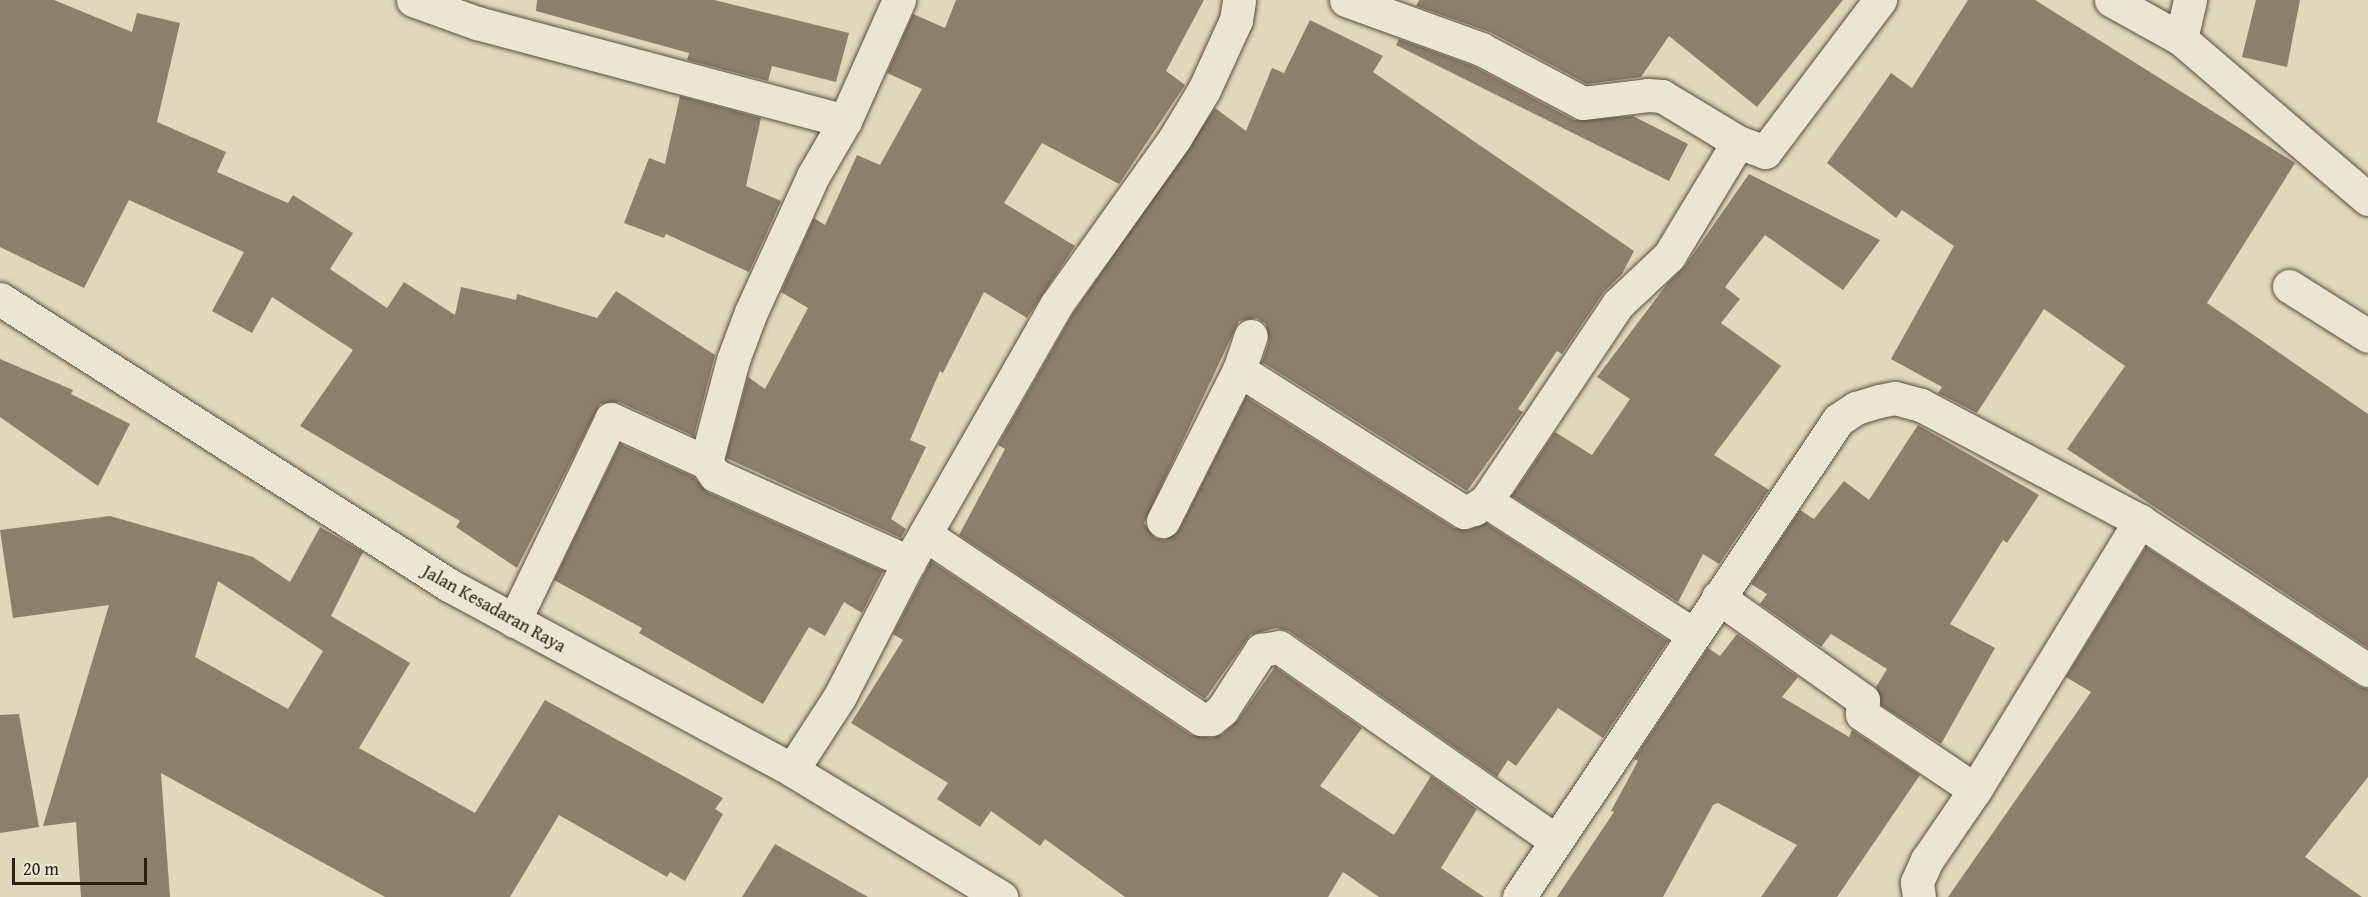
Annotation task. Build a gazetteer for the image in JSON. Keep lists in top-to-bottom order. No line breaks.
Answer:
{"streets":{"street":["Jalan Kesadaran Raya"]},"scale_bar":"20 m"}
